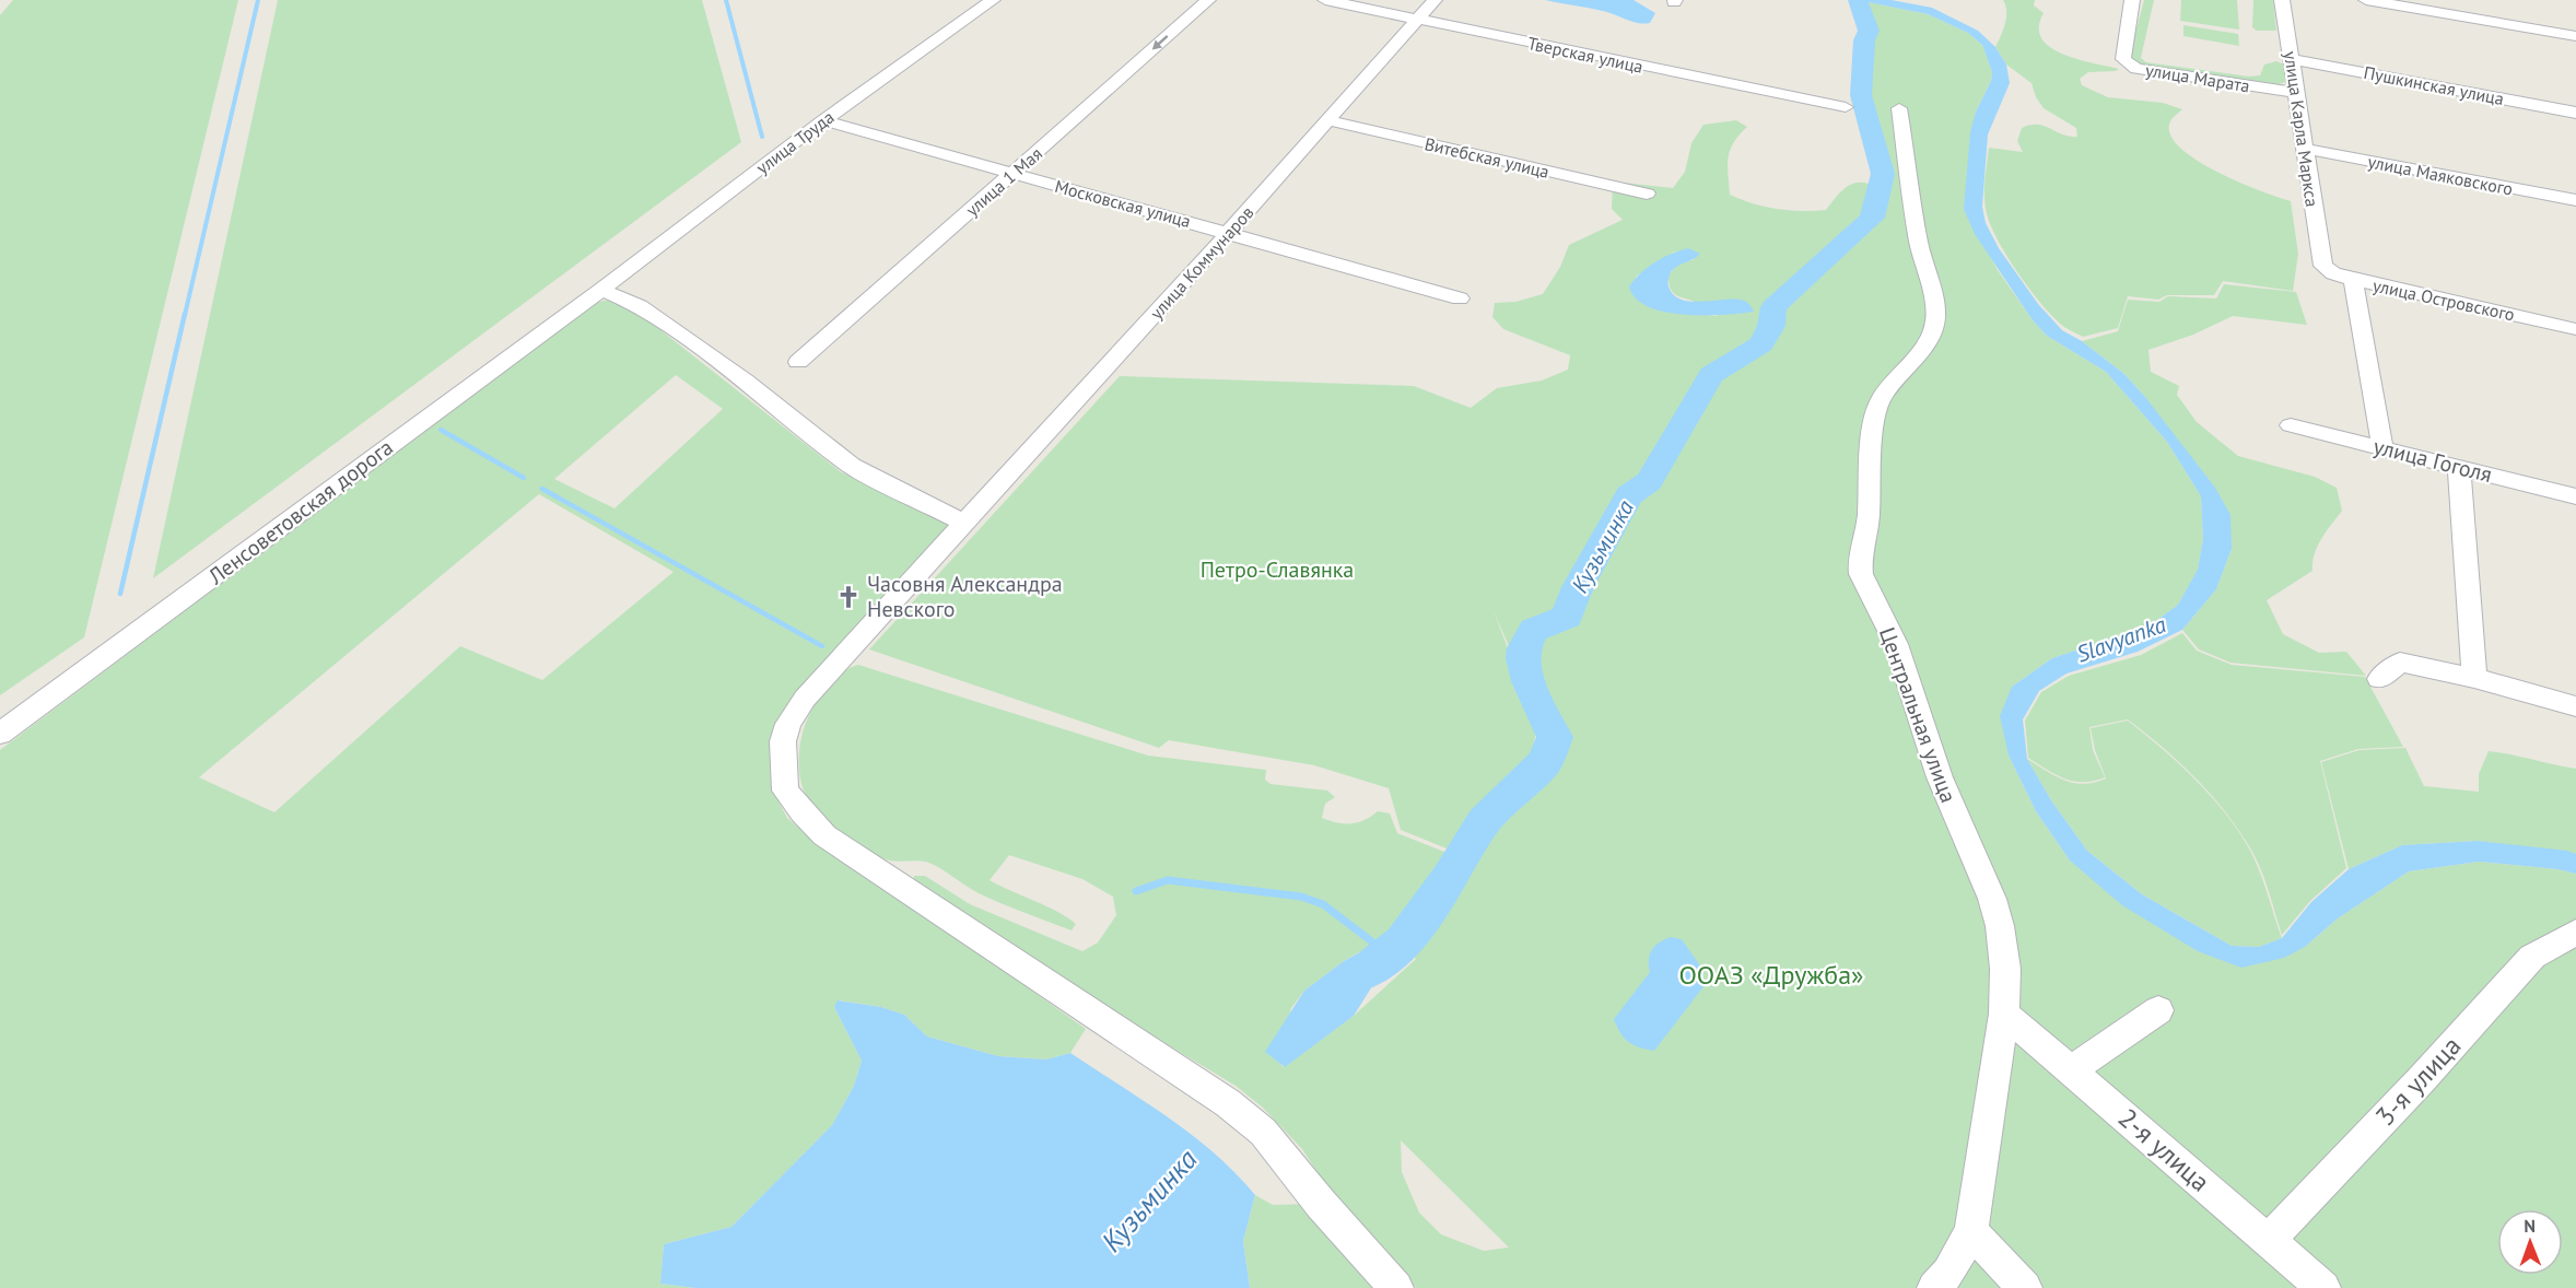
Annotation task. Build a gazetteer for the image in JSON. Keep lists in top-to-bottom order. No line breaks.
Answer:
{"streets":{"street":["Тверская улица","улица Марата","Пушкинская улица","улица Карла Маркса","улица Труда","Витебская улица","улица Маяковского","улица 1 Мая","Московская улица","улица Коммунаров","улица Островского","улица Гоголя","Ленсоветовская дорога","Центральная улица","3-я улица","2-я улица"]},"crossings":[["Тверская улица","улица Коммунаров"],["улица Марата","улица Карла Маркса"],["Пушкинская улица","улица Карла Маркса"],["улица Карла Маркса","улица Маяковского"],["улица Карла Маркса","улица Островского"],["улица Труда","Московская улица"],["улица Труда","Ленсоветовская дорога"],["Витебская улица","улица Коммунаров"],["улица 1 Мая","Московская улица"],["Московская улица","улица Коммунаров"],["Центральная улица","2-я улица"],["3-я улица","2-я улица"]],"one_way":["улица 1 Мая"],"water":["Кузьминка","Slavyanka"],"parks":["Петро-Славянка","ООАЗ «Дружба»"],"places":{"church":["Часовня Александра Невского"]},"north":"top"}
